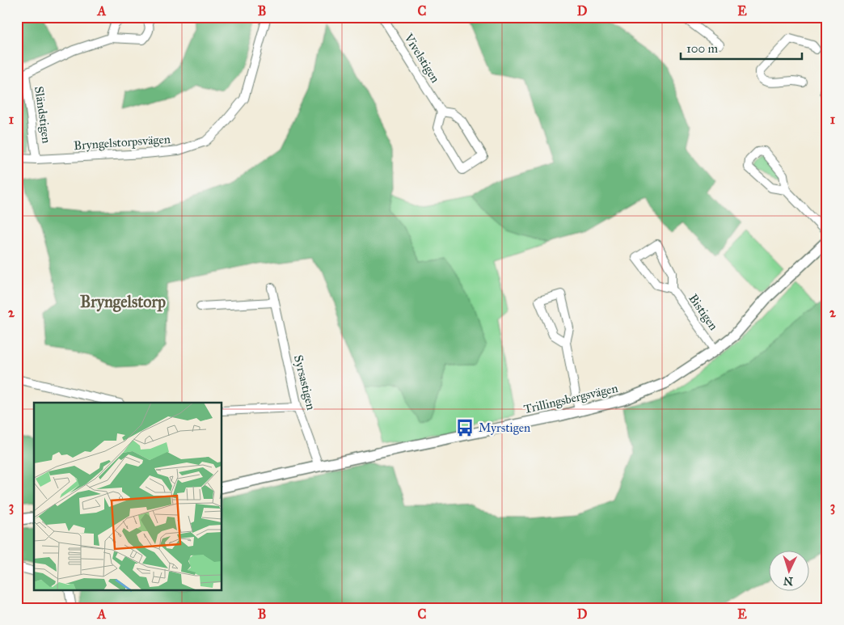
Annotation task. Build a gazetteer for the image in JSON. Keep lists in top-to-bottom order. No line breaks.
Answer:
{"streets":{"street":["Vivelstigen","Sländstigen","Bryngelstorpsvägen","Bistigen","Syrsastigen","Trillingsbergsvägen"]},"crossings":[["Sländstigen","Bryngelstorpsvägen"],["Bistigen","Trillingsbergsvägen"],["Syrsastigen","Trillingsbergsvägen"]],"districts":["Bryngelstorp"],"places":{"bus stop":["Myrstigen"]},"scale_bar":"100 m","north":"bottom","grid":{"columns":["A","B","C","D","E"],"rows":["1","2","3"]}}
